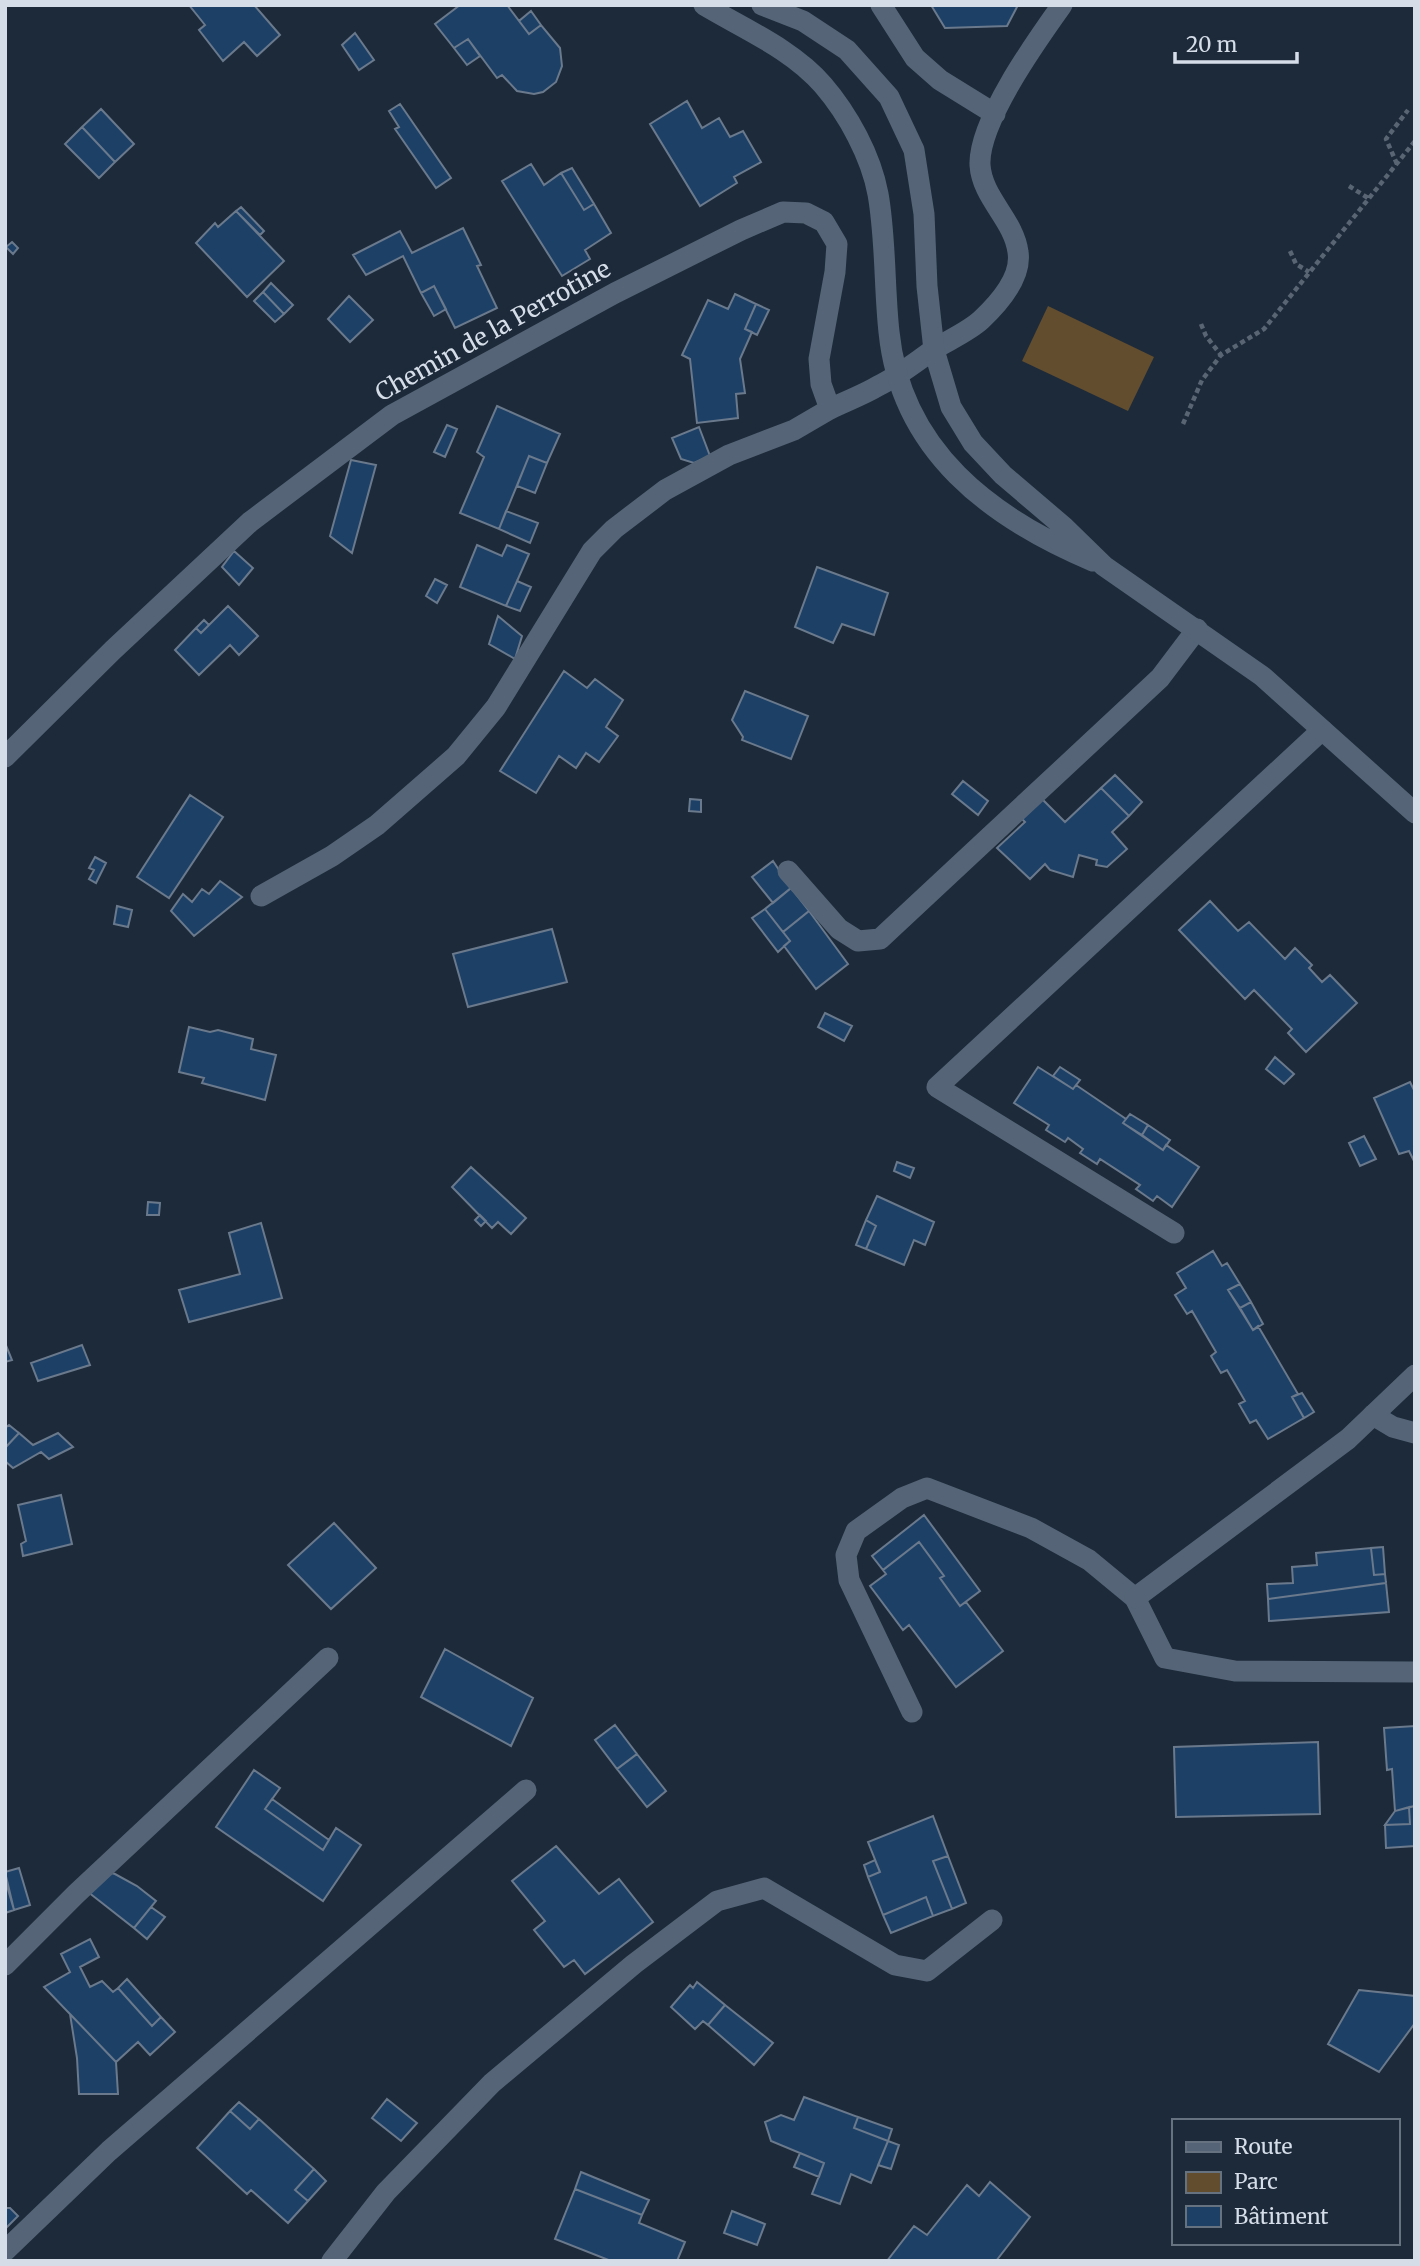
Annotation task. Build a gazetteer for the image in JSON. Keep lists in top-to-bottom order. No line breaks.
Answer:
{"streets":{"street":["Chemin de la Perrotine"]},"legend":["Route","Parc","Bâtiment"],"scale_bar":"20 m"}
